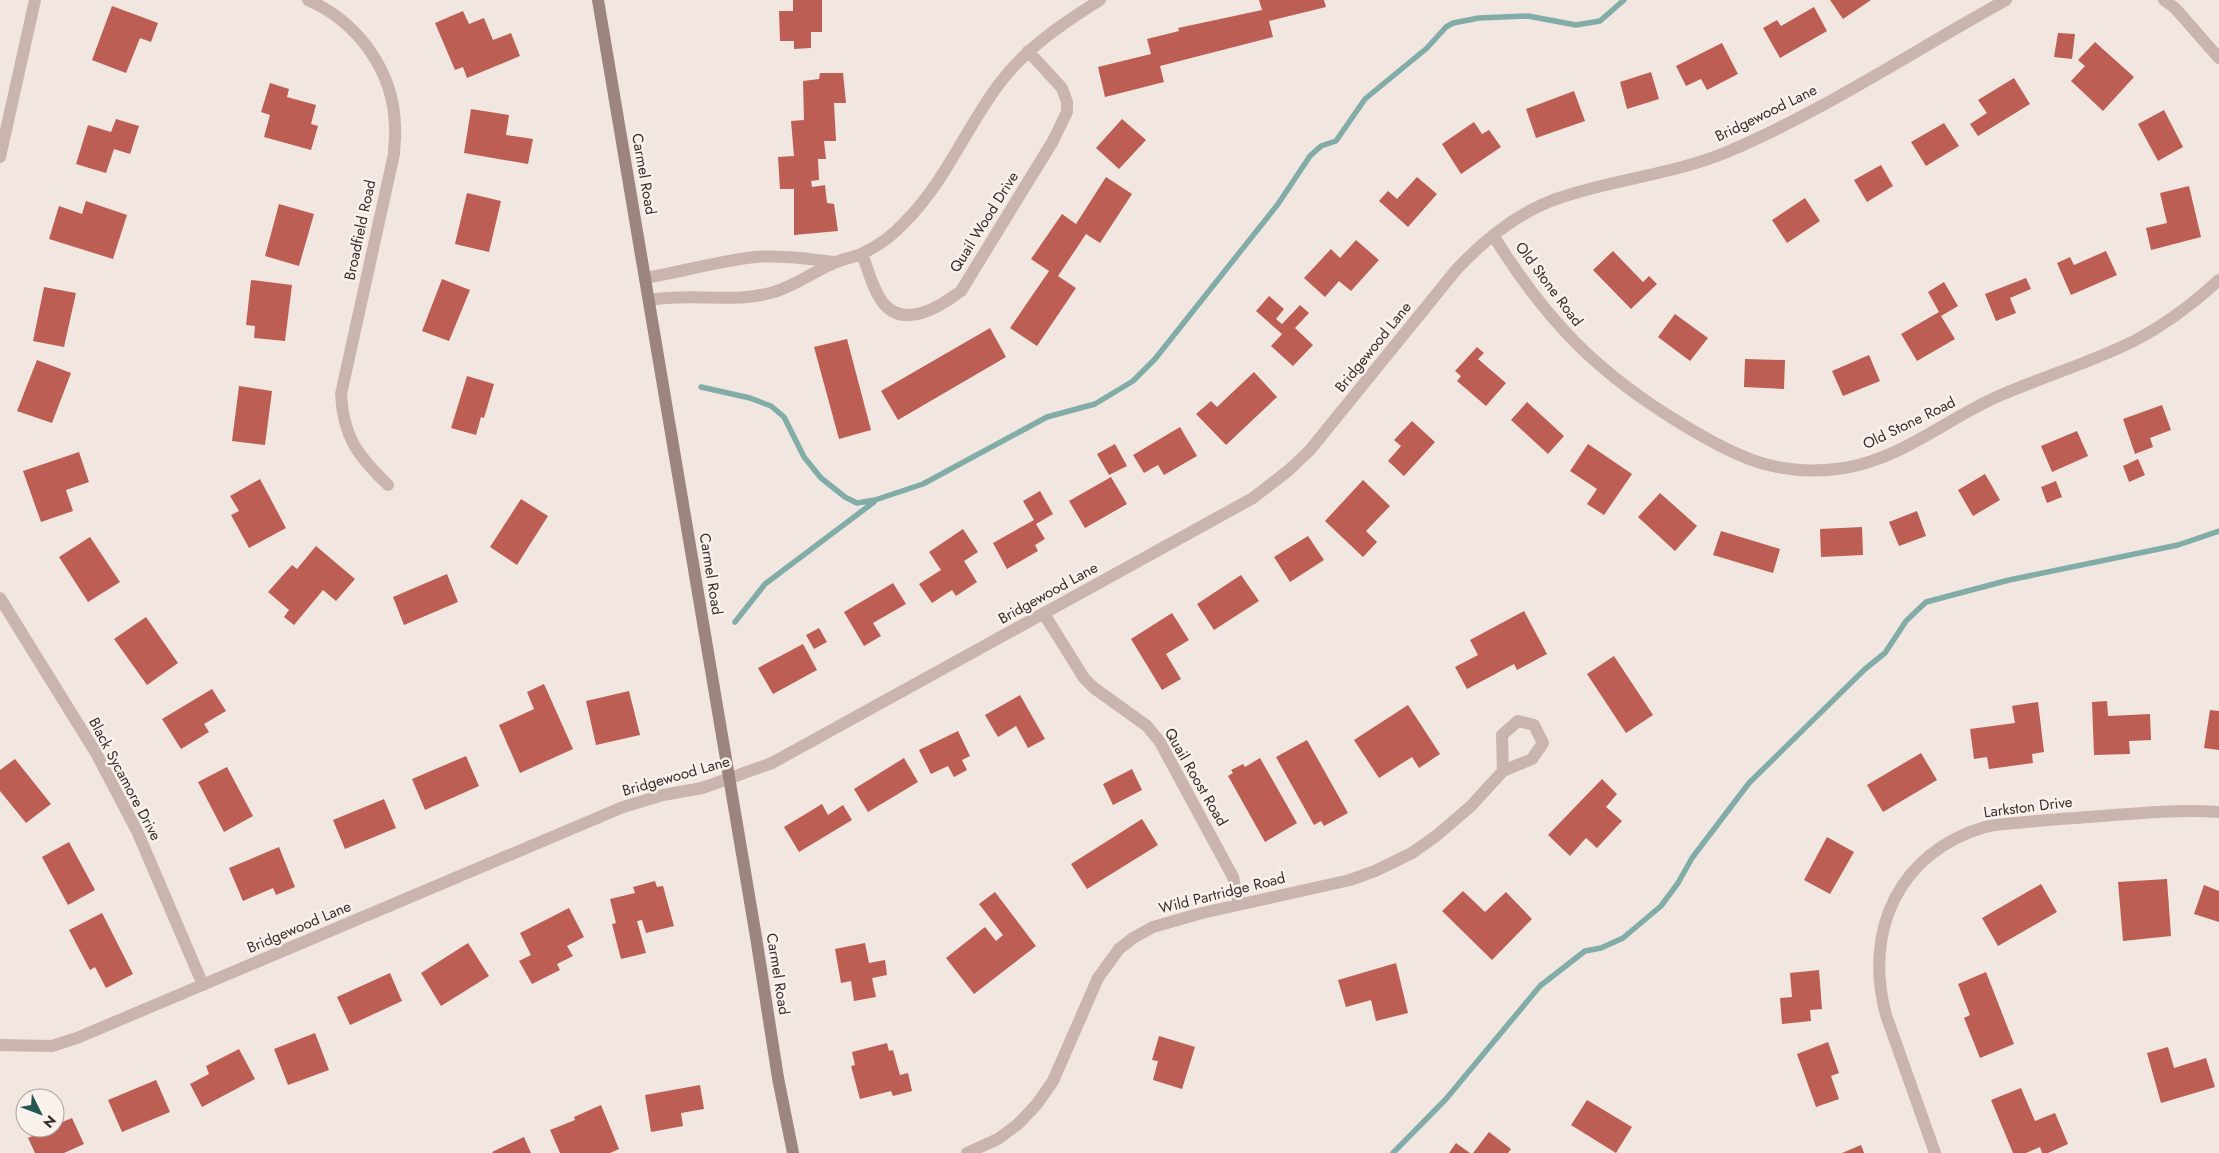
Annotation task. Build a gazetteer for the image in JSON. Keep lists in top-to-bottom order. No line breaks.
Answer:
{"streets":{"main road":["Carmel Road"],"street":["Bridgewood Lane","Quail Wood Drive","Broadfield Road","Old Stone Road","Quail Roost Road","Black Sycamore Drive","Larkston Drive","Wild Partridge Road"]},"crossings":[["Bridgewood Lane","Carmel Road"],["Bridgewood Lane","Old Stone Road"],["Bridgewood Lane","Quail Roost Road"],["Bridgewood Lane","Black Sycamore Drive"],["Quail Roost Road","Wild Partridge Road"]],"north":"bottom right"}
